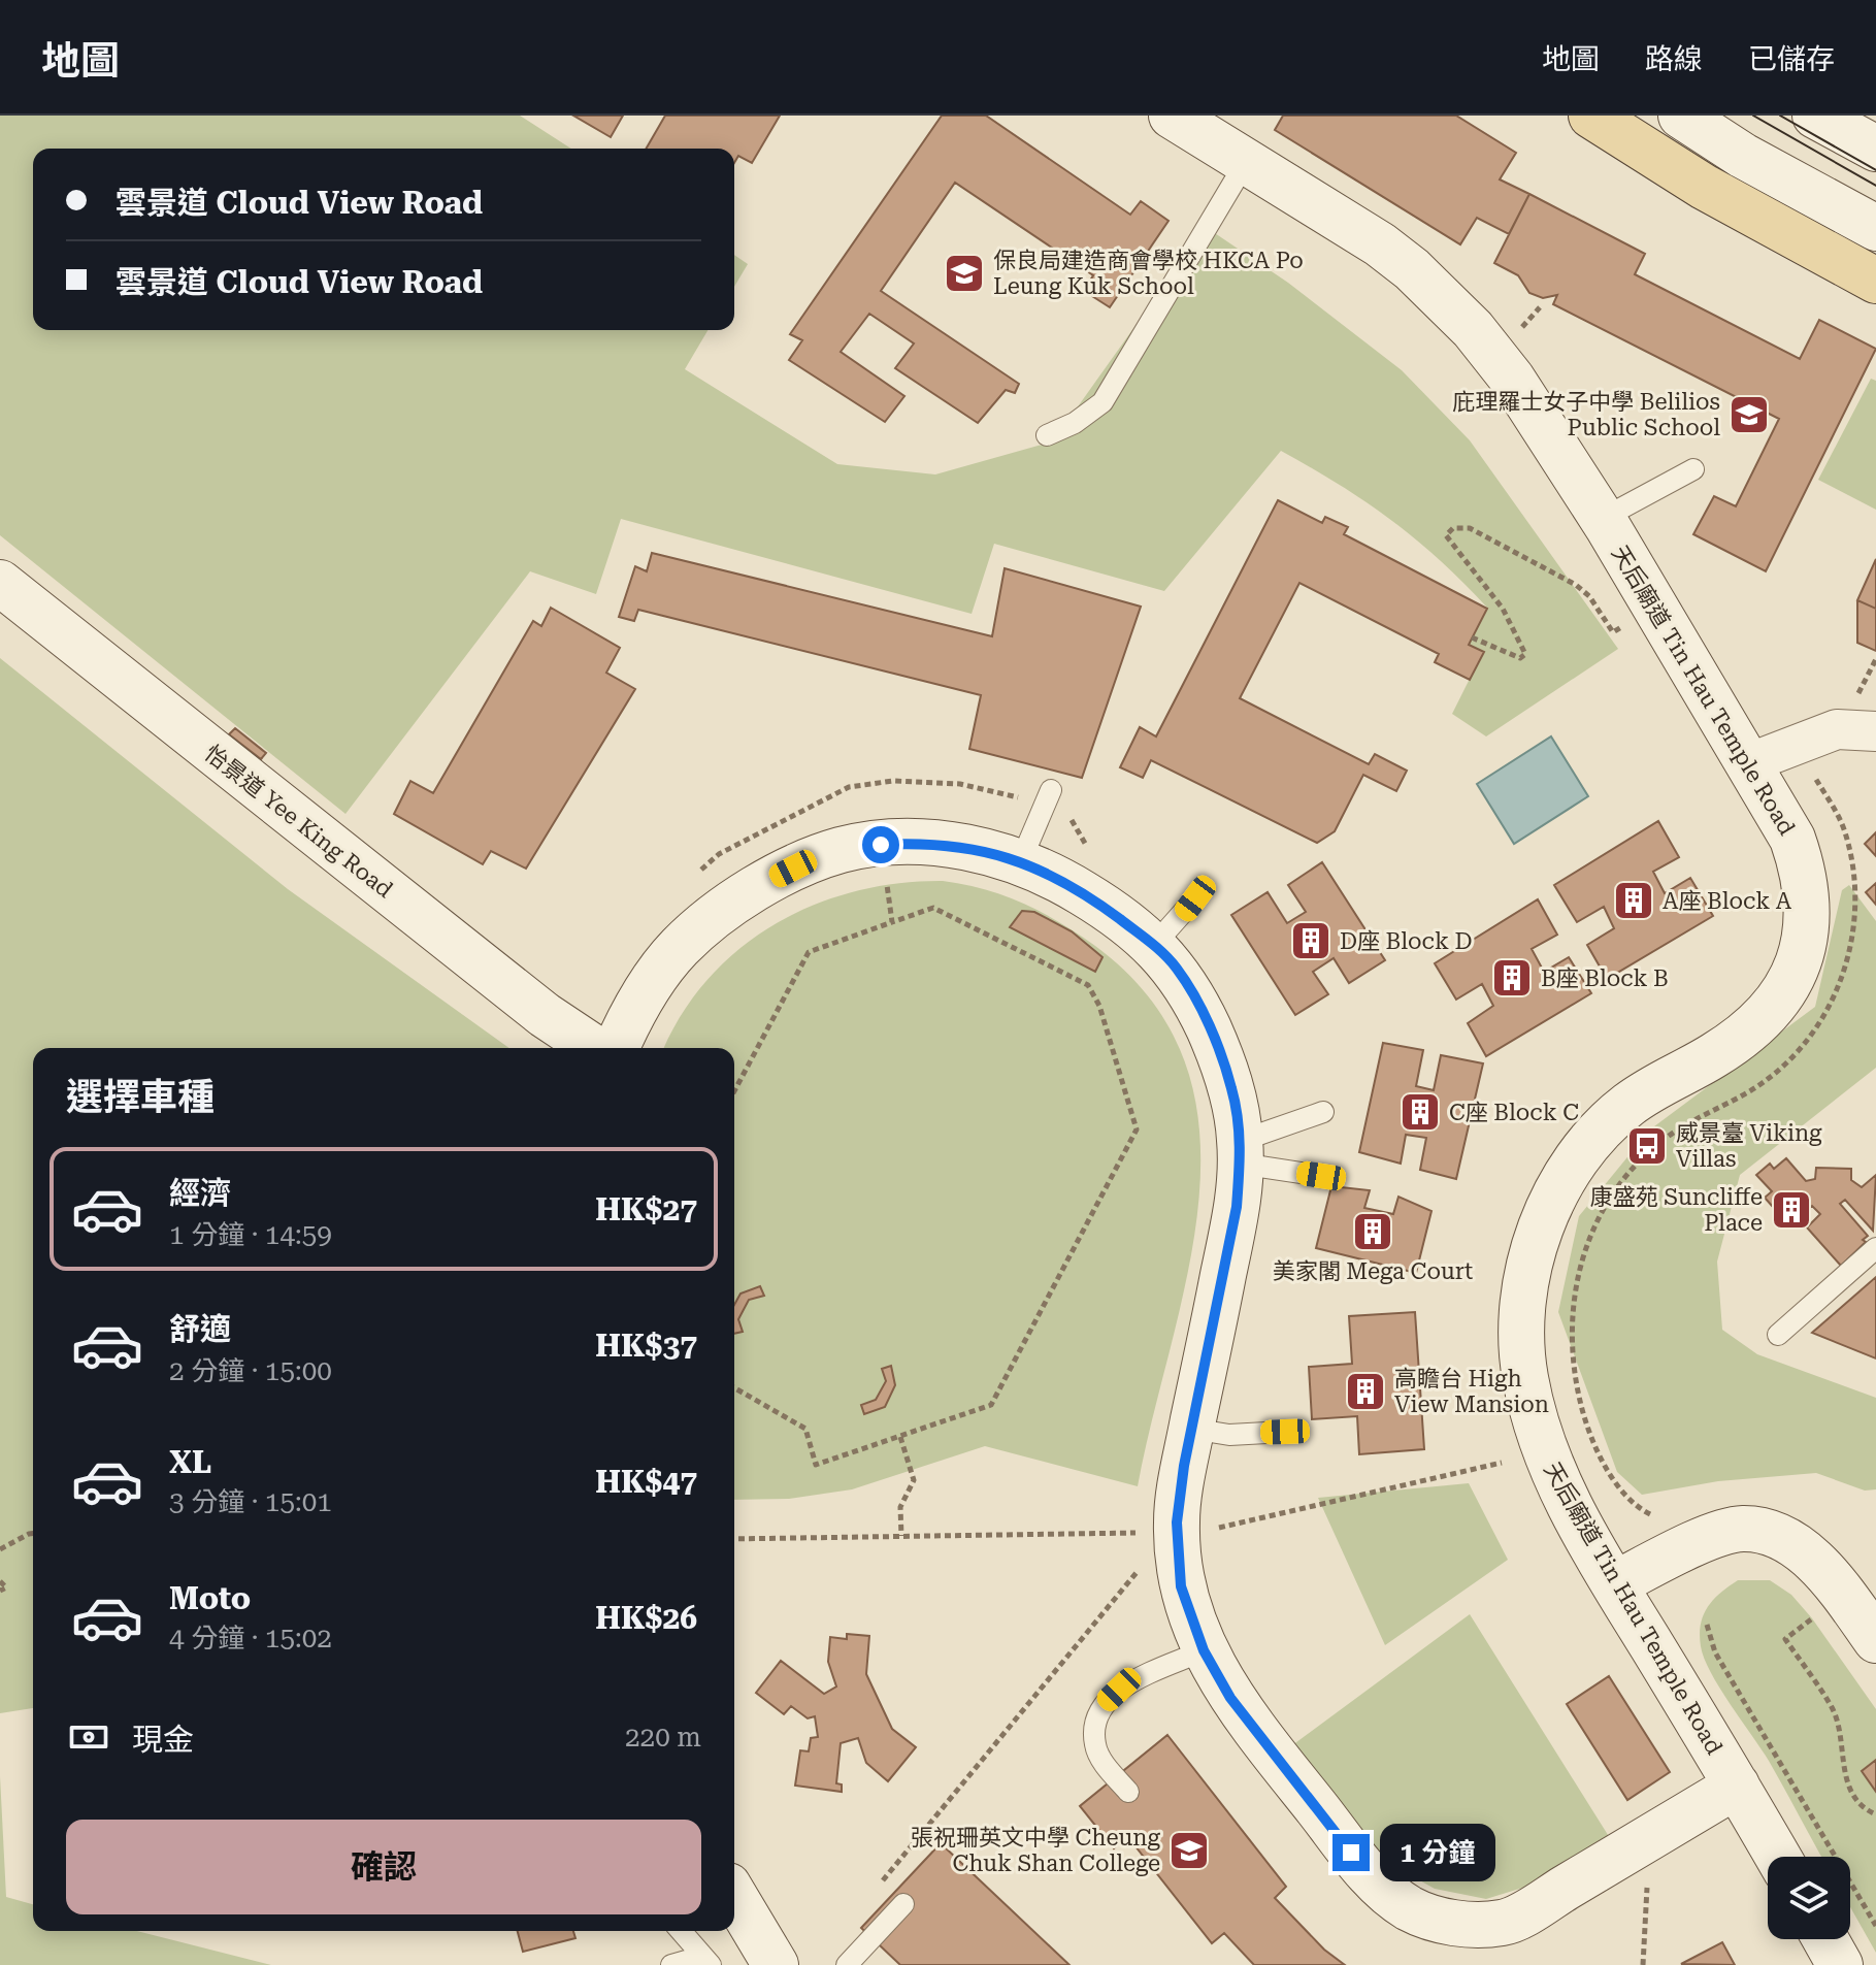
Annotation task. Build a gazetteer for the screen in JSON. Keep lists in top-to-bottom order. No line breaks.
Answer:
{"streets":{"street":["天后廟道 Tin Hau Temple Road","怡景道 Yee King Road"]},"places":{"school or university":["保良局建造商會學校 HKCA Po Leung Kuk School","庇理羅士女子中學 Belilios Public School","張祝珊英文中學 Cheung Chuk Shan College"],"building":["A座 Block A","D座 Block D","B座 Block B","C座 Block C","康盛苑 Suncliffe Place","美家閣 Mega Court","高瞻台 High View Mansion"],"bus stop":["威景臺 Viking Villas"]},"page":{"header":"地圖","nav":["地圖","路線","已儲存"],"banner":["雲景道 Cloud View Road","雲景道 Cloud View Road"],"heading":"選擇車種","list":[{"name":"經濟","note":"1 分鐘 · 14:59","value":"HK$27"},{"name":"舒適","note":"2 分鐘 · 15:00","value":"HK$37"},{"name":"XL","note":"3 分鐘 · 15:01","value":"HK$47"},{"name":"Moto","note":"4 分鐘 · 15:02","value":"HK$26"}],"pay":["現金","220 m"],"buttons":"確認","bubble":"1 分鐘"}}
